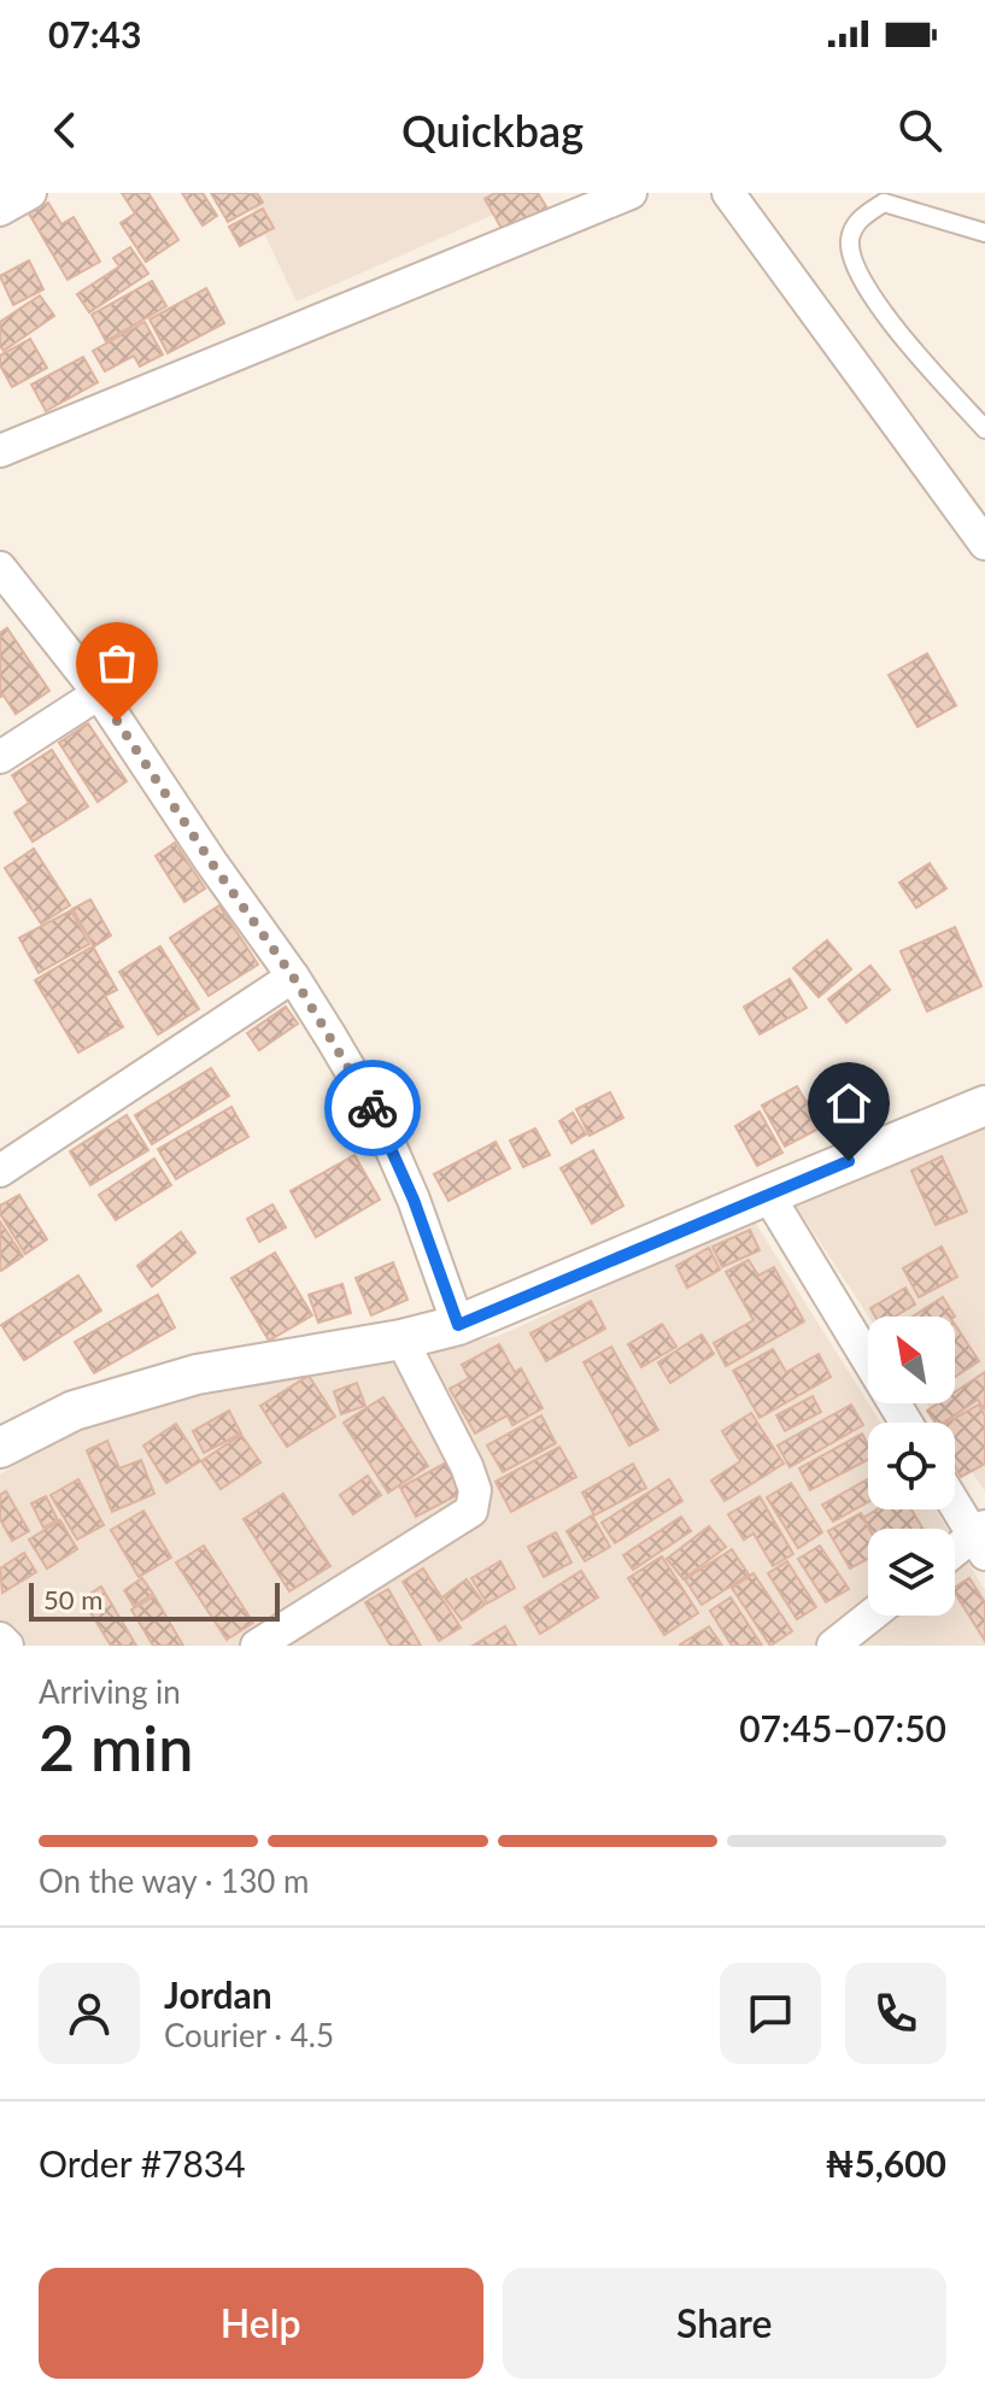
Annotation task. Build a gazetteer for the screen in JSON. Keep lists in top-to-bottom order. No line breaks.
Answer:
{"scale_bar":"50 m","north":"top left","page":{"status":"07:43","header":"Quickbag","scale":"50 m","heading":["2 min","Arriving in","07:45–07:50"],"panel":["Jordan","Courier · 4.5","Order #7834","₦5,600"],"bar":"On the way · 130 m","buttons":["Help","Share"]}}
